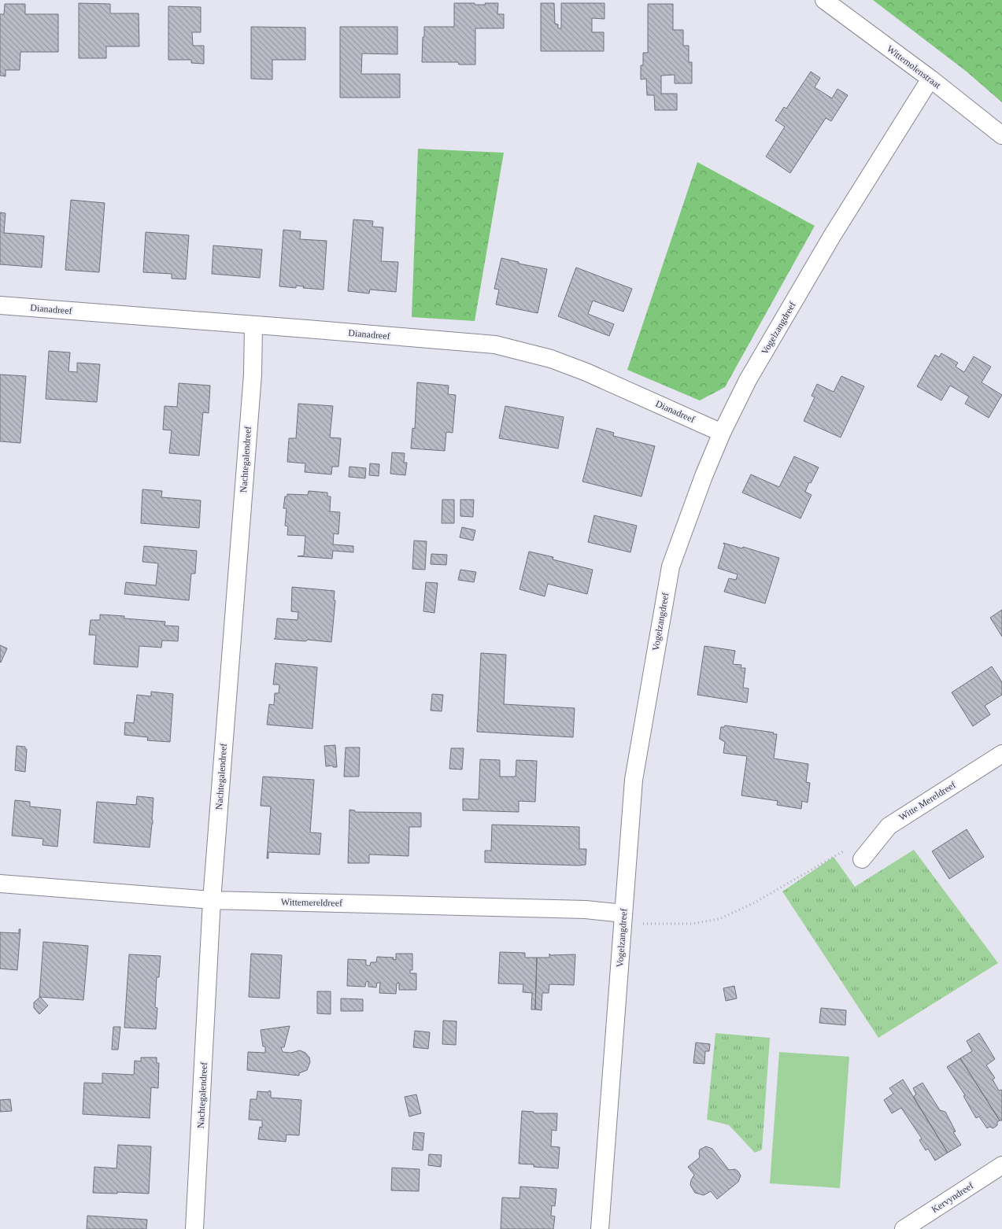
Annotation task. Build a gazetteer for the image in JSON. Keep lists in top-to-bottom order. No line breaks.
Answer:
{"streets":{"street":["Wittemolenstraat","Dianadreef","Vogelzangdreef","Nachtegalendreef","Witte Mereldreef","Wittemereldreef","Kervyndreef"]},"crossings":[["Wittemolenstraat","Vogelzangdreef"],["Dianadreef","Vogelzangdreef"],["Dianadreef","Nachtegalendreef"],["Vogelzangdreef","Wittemereldreef"],["Nachtegalendreef","Wittemereldreef"]]}
